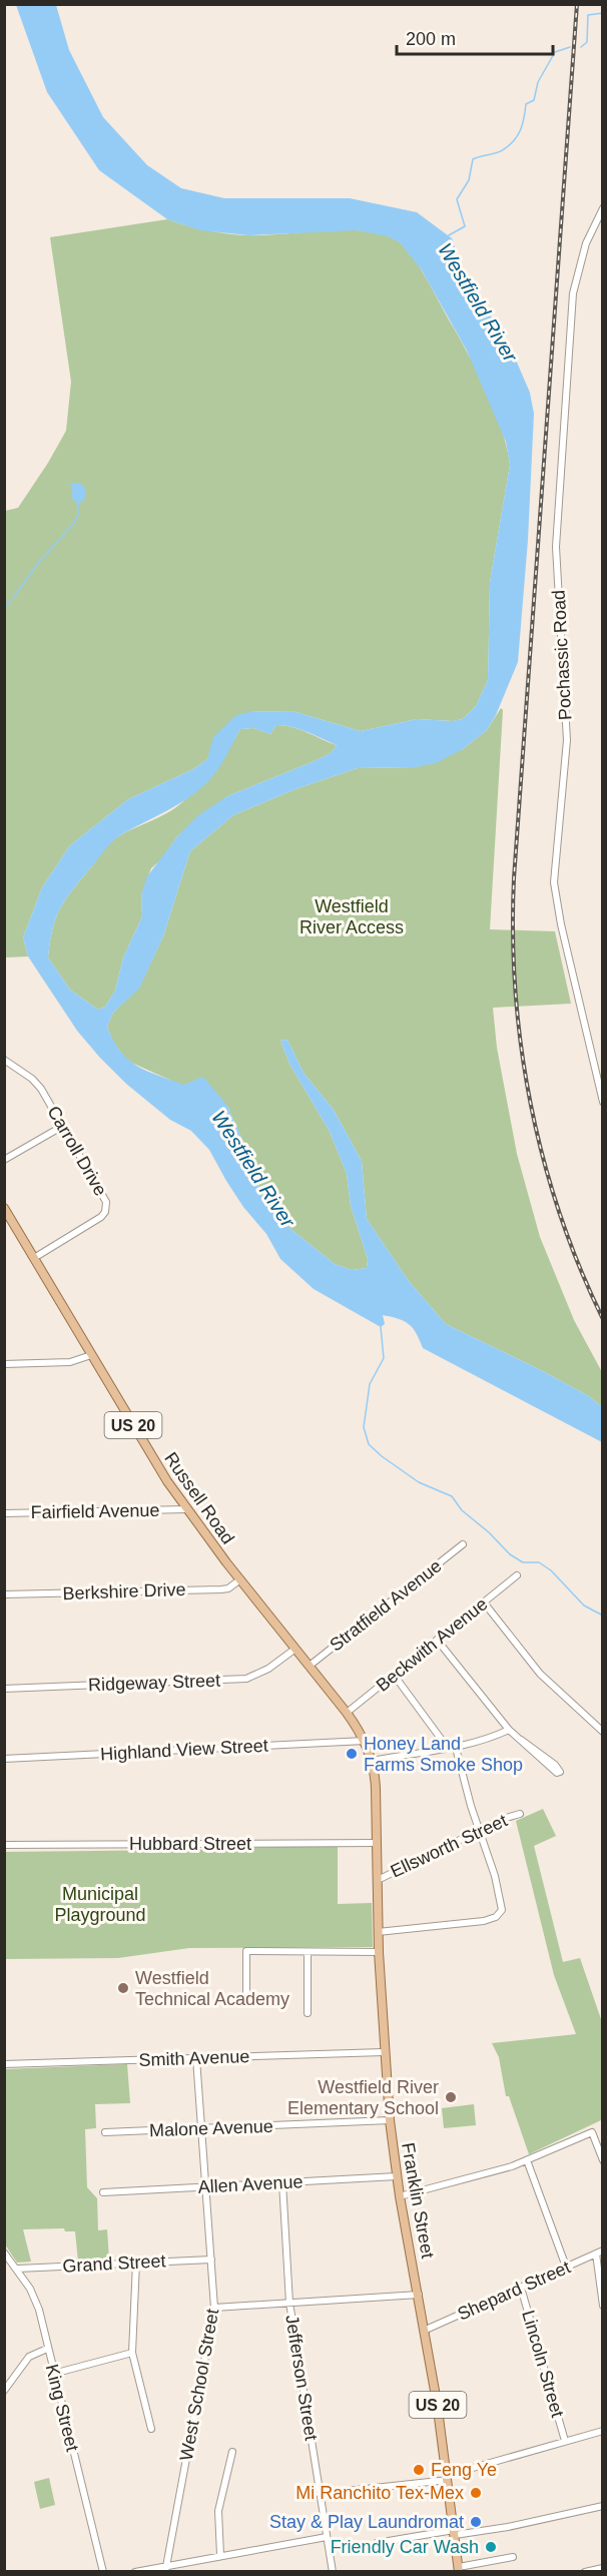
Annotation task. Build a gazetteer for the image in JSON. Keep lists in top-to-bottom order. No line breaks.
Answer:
{"streets":{"main road":["US 20","Russell Road","Franklin Street"],"street":["Pochassic Road","Carroll Drive","Fairfield Avenue","Berkshire Drive","Stratfield Avenue","Beckwith Avenue","Ridgeway Street","Highland View Street","Hubbard Street","Ellsworth Street","Smith Avenue","Malone Avenue","Allen Avenue","Grand Street","Shepard Street","Lincoln Street","Jefferson Street","West School Street","King Street"]},"crossings":[["Carroll Drive","Russell Road"],["Russell Road","Fairfield Avenue"],["Russell Road","Berkshire Drive"],["Russell Road","Stratfield Avenue"],["Russell Road","Beckwith Avenue"],["Russell Road","Ridgeway Street"],["Russell Road","Highland View Street"],["Russell Road","Franklin Street"],["Hubbard Street","Franklin Street"],["Ellsworth Street","Franklin Street"],["Smith Avenue","Franklin Street"],["Smith Avenue","West School Street"],["Malone Avenue","Franklin Street"],["Malone Avenue","West School Street"],["Allen Avenue","Franklin Street"],["Allen Avenue","Jefferson Street"],["Allen Avenue","West School Street"],["Franklin Street","Shepard Street"],["Grand Street","West School Street"],["Grand Street","King Street"],["Shepard Street","Lincoln Street"]],"water":["Westfield River"],"parks":["Westfield River Access","Municipal Playground"],"places":["Honey Land Farms Smoke Shop","Westfield Technical Academy","Westfield River Elementary School","Feng Ye","Mi Ranchito Tex-Mex","Stay & Play Laundromat","Friendly Car Wash"],"scale_bar":"200 m"}
